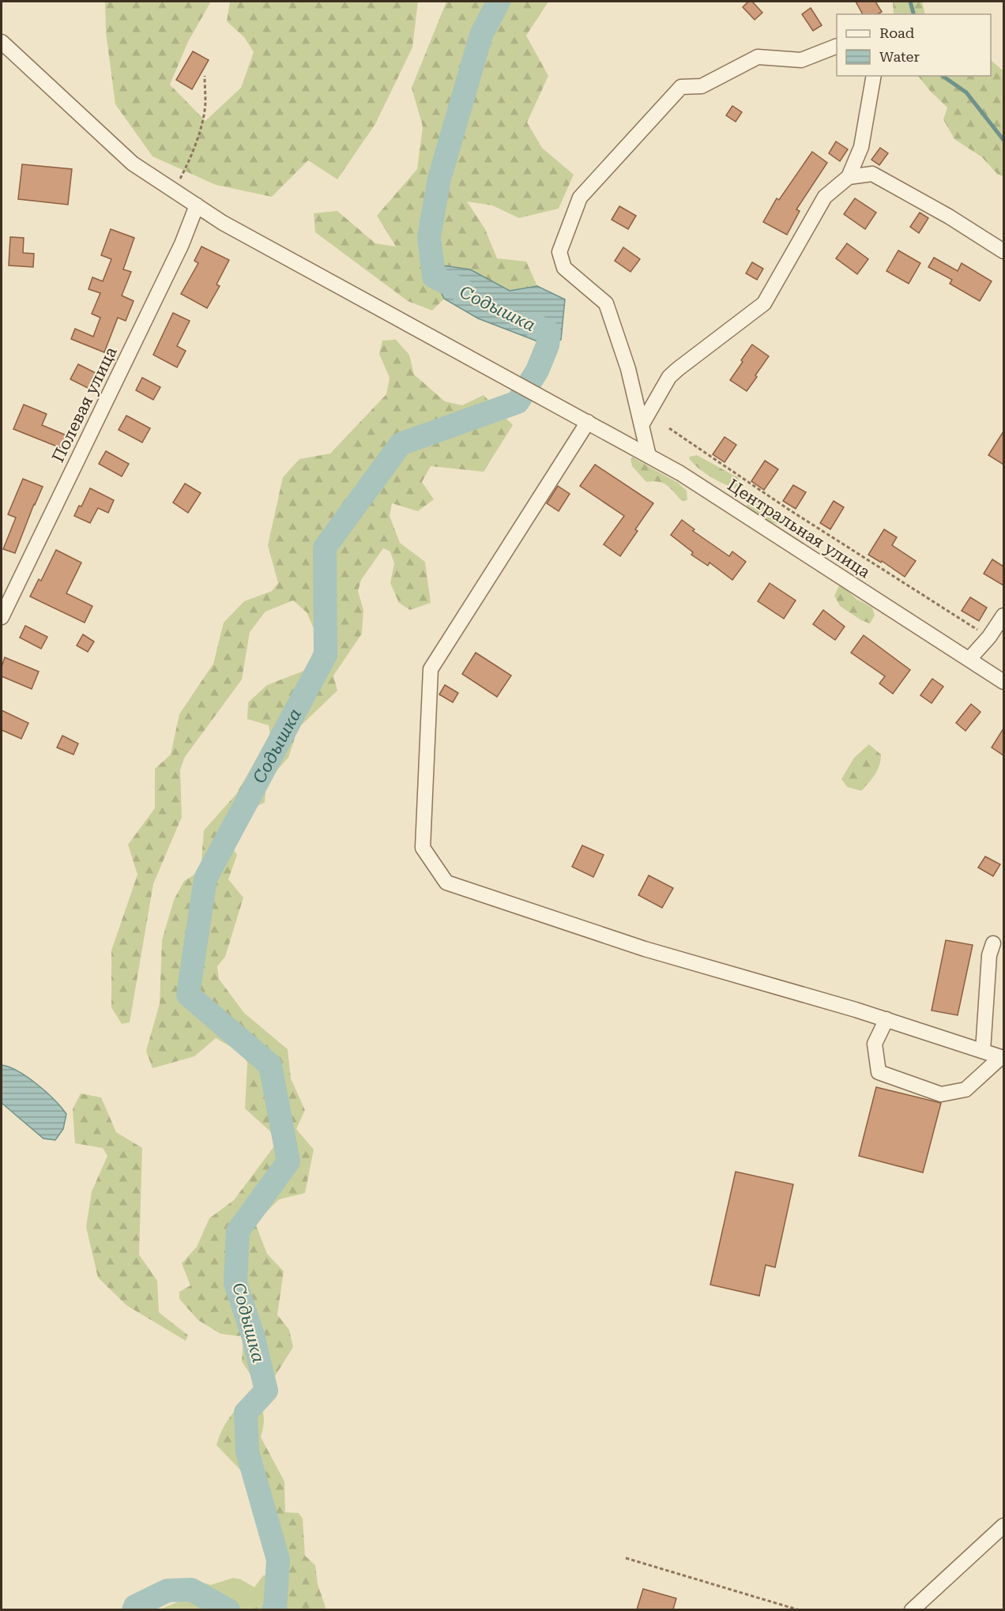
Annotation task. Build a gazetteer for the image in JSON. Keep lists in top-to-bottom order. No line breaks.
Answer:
{"streets":{"street":["Полевая улица","Центральная улица"]},"crossings":[["Полевая улица","Центральная улица"]],"water":["Содышка"],"legend":["Road","Water"]}
